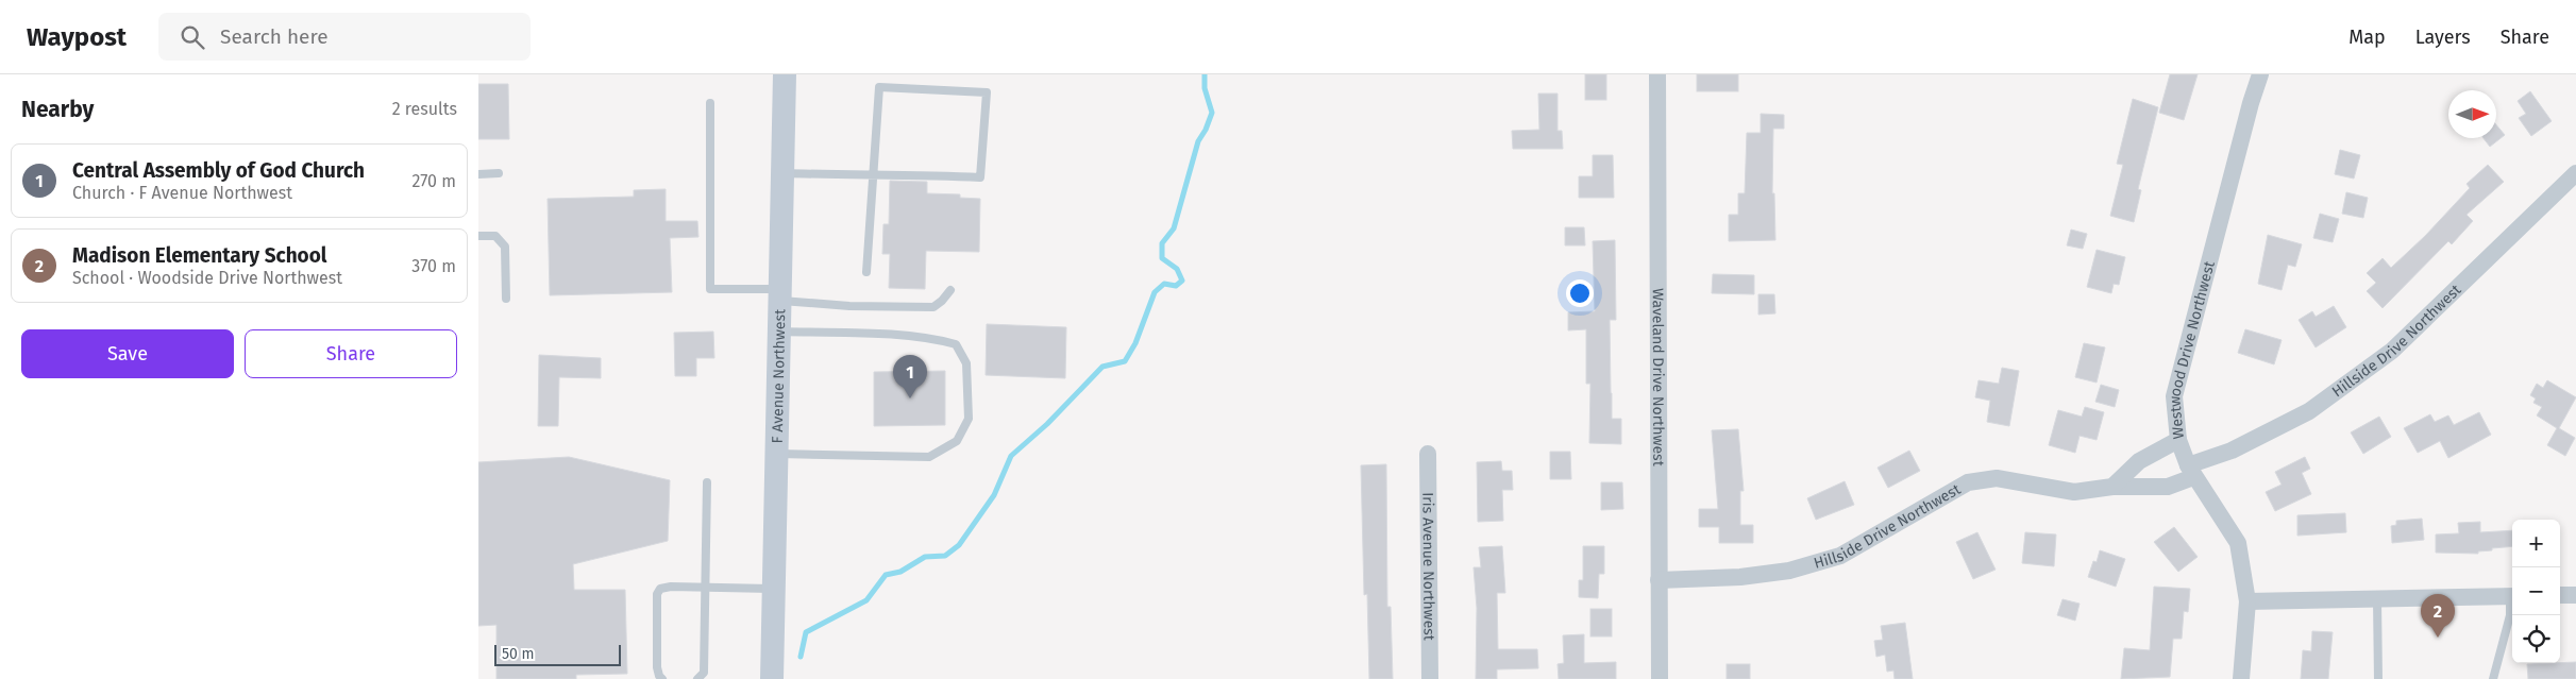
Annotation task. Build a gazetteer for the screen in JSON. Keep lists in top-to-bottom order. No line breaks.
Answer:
{"streets":{"main road":["F Avenue Northwest"],"street":["Hillside Drive Northwest","Westwood Drive Northwest","Waveland Drive Northwest","Iris Avenue Northwest"]},"crossings":[["Hillside Drive Northwest","Westwood Drive Northwest"],["Hillside Drive Northwest","Waveland Drive Northwest"]],"scale_bar":"50 m","north":"right","page":{"header":"Waypost","search":"Search here","nav":["Map","Layers","Share"],"heading":["Nearby","2 results"],"list":[{"mark":"1","name":"Central Assembly of God Church","note":"Church · F Avenue Northwest","value":"270 m"},{"mark":"2","name":"Madison Elementary School","note":"School · Woodside Drive Northwest","value":"370 m"}],"buttons":["Save","Share"],"pins":["1","2"],"map_buttons":["+","−"],"scale":"50 m"}}
